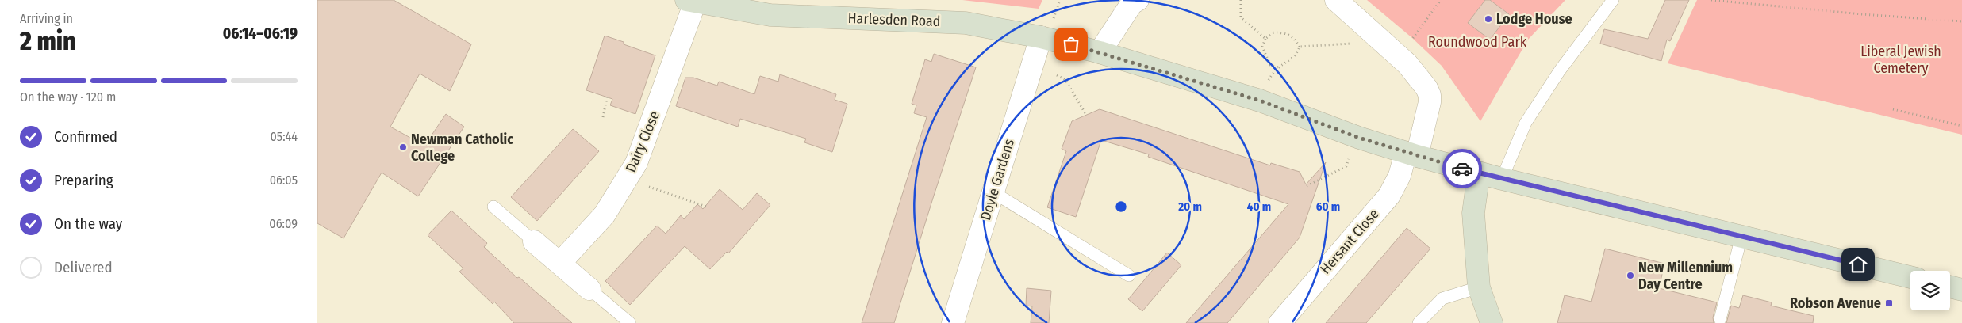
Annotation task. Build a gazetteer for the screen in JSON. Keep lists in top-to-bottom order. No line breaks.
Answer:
{"streets":{"street":["Harlesden Road","Dairy Close","Doyle Gardens","Hersant Close"]},"crossings":[["Harlesden Road","Dairy Close"],["Harlesden Road","Doyle Gardens"],["Harlesden Road","Hersant Close"]],"parks":["Roundwood Park","Liberal Jewish Cemetery"],"places":{"other":["Lodge House","Newman Catholic College","New Millennium Day Centre"],"transit":["Robson Avenue"]},"page":{"heading":["2 min","Arriving in","06:14–06:19"],"bar":"On the way · 120 m","list":[["Confirmed","05:44"],["Preparing","06:05"],["On the way","06:09"],"Delivered"]},"rings":["20 m","40 m","60 m"]}
